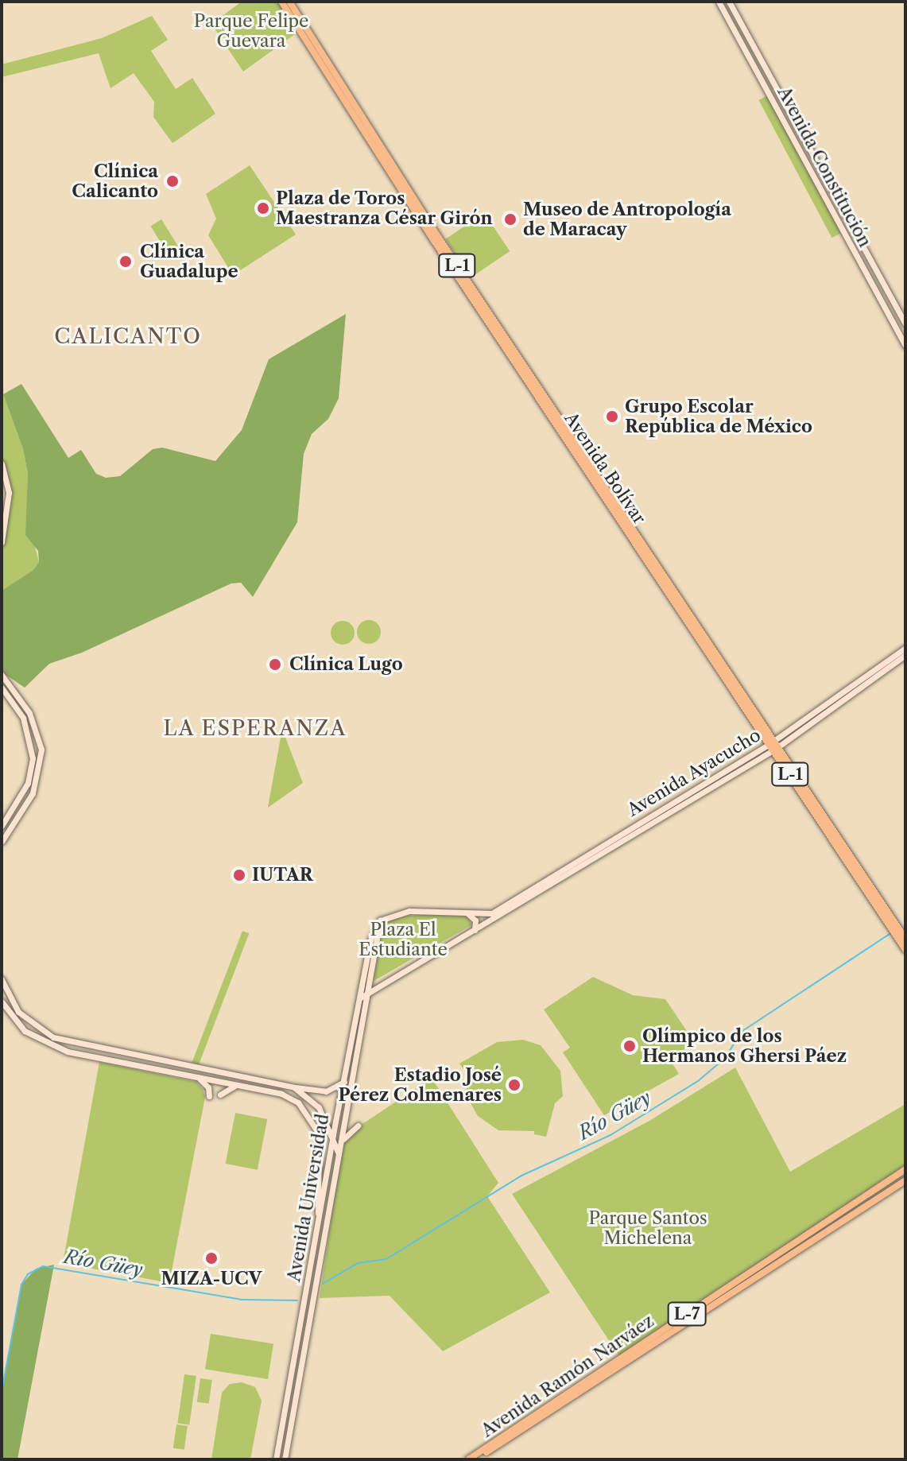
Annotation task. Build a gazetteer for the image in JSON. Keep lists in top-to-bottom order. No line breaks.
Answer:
{"streets":{"main road":["L-1","Avenida Bolívar","L-7","Avenida Ramón Narváez"],"street":["Avenida Constitución","Avenida Ayacucho","Avenida Universidad"]},"crossings":[["Avenida Bolívar","Avenida Ayacucho"],["Avenida Ayacucho","Avenida Universidad"]],"districts":["CALICANTO","LA ESPERANZA"],"water":["Río Güey"],"parks":["Parque Felipe Guevara","Plaza El Estudiante","Parque Santos Michelena"],"places":["Clínica Calicanto","Plaza de Toros Maestranza César Girón","Museo de Antropología de Maracay","Clínica Guadalupe","Grupo Escolar República de México","Clínica Lugo","IUTAR","Olímpico de los Hermanos Ghersi Páez","Estadio José Pérez Colmenares","MIZA-UCV"]}
